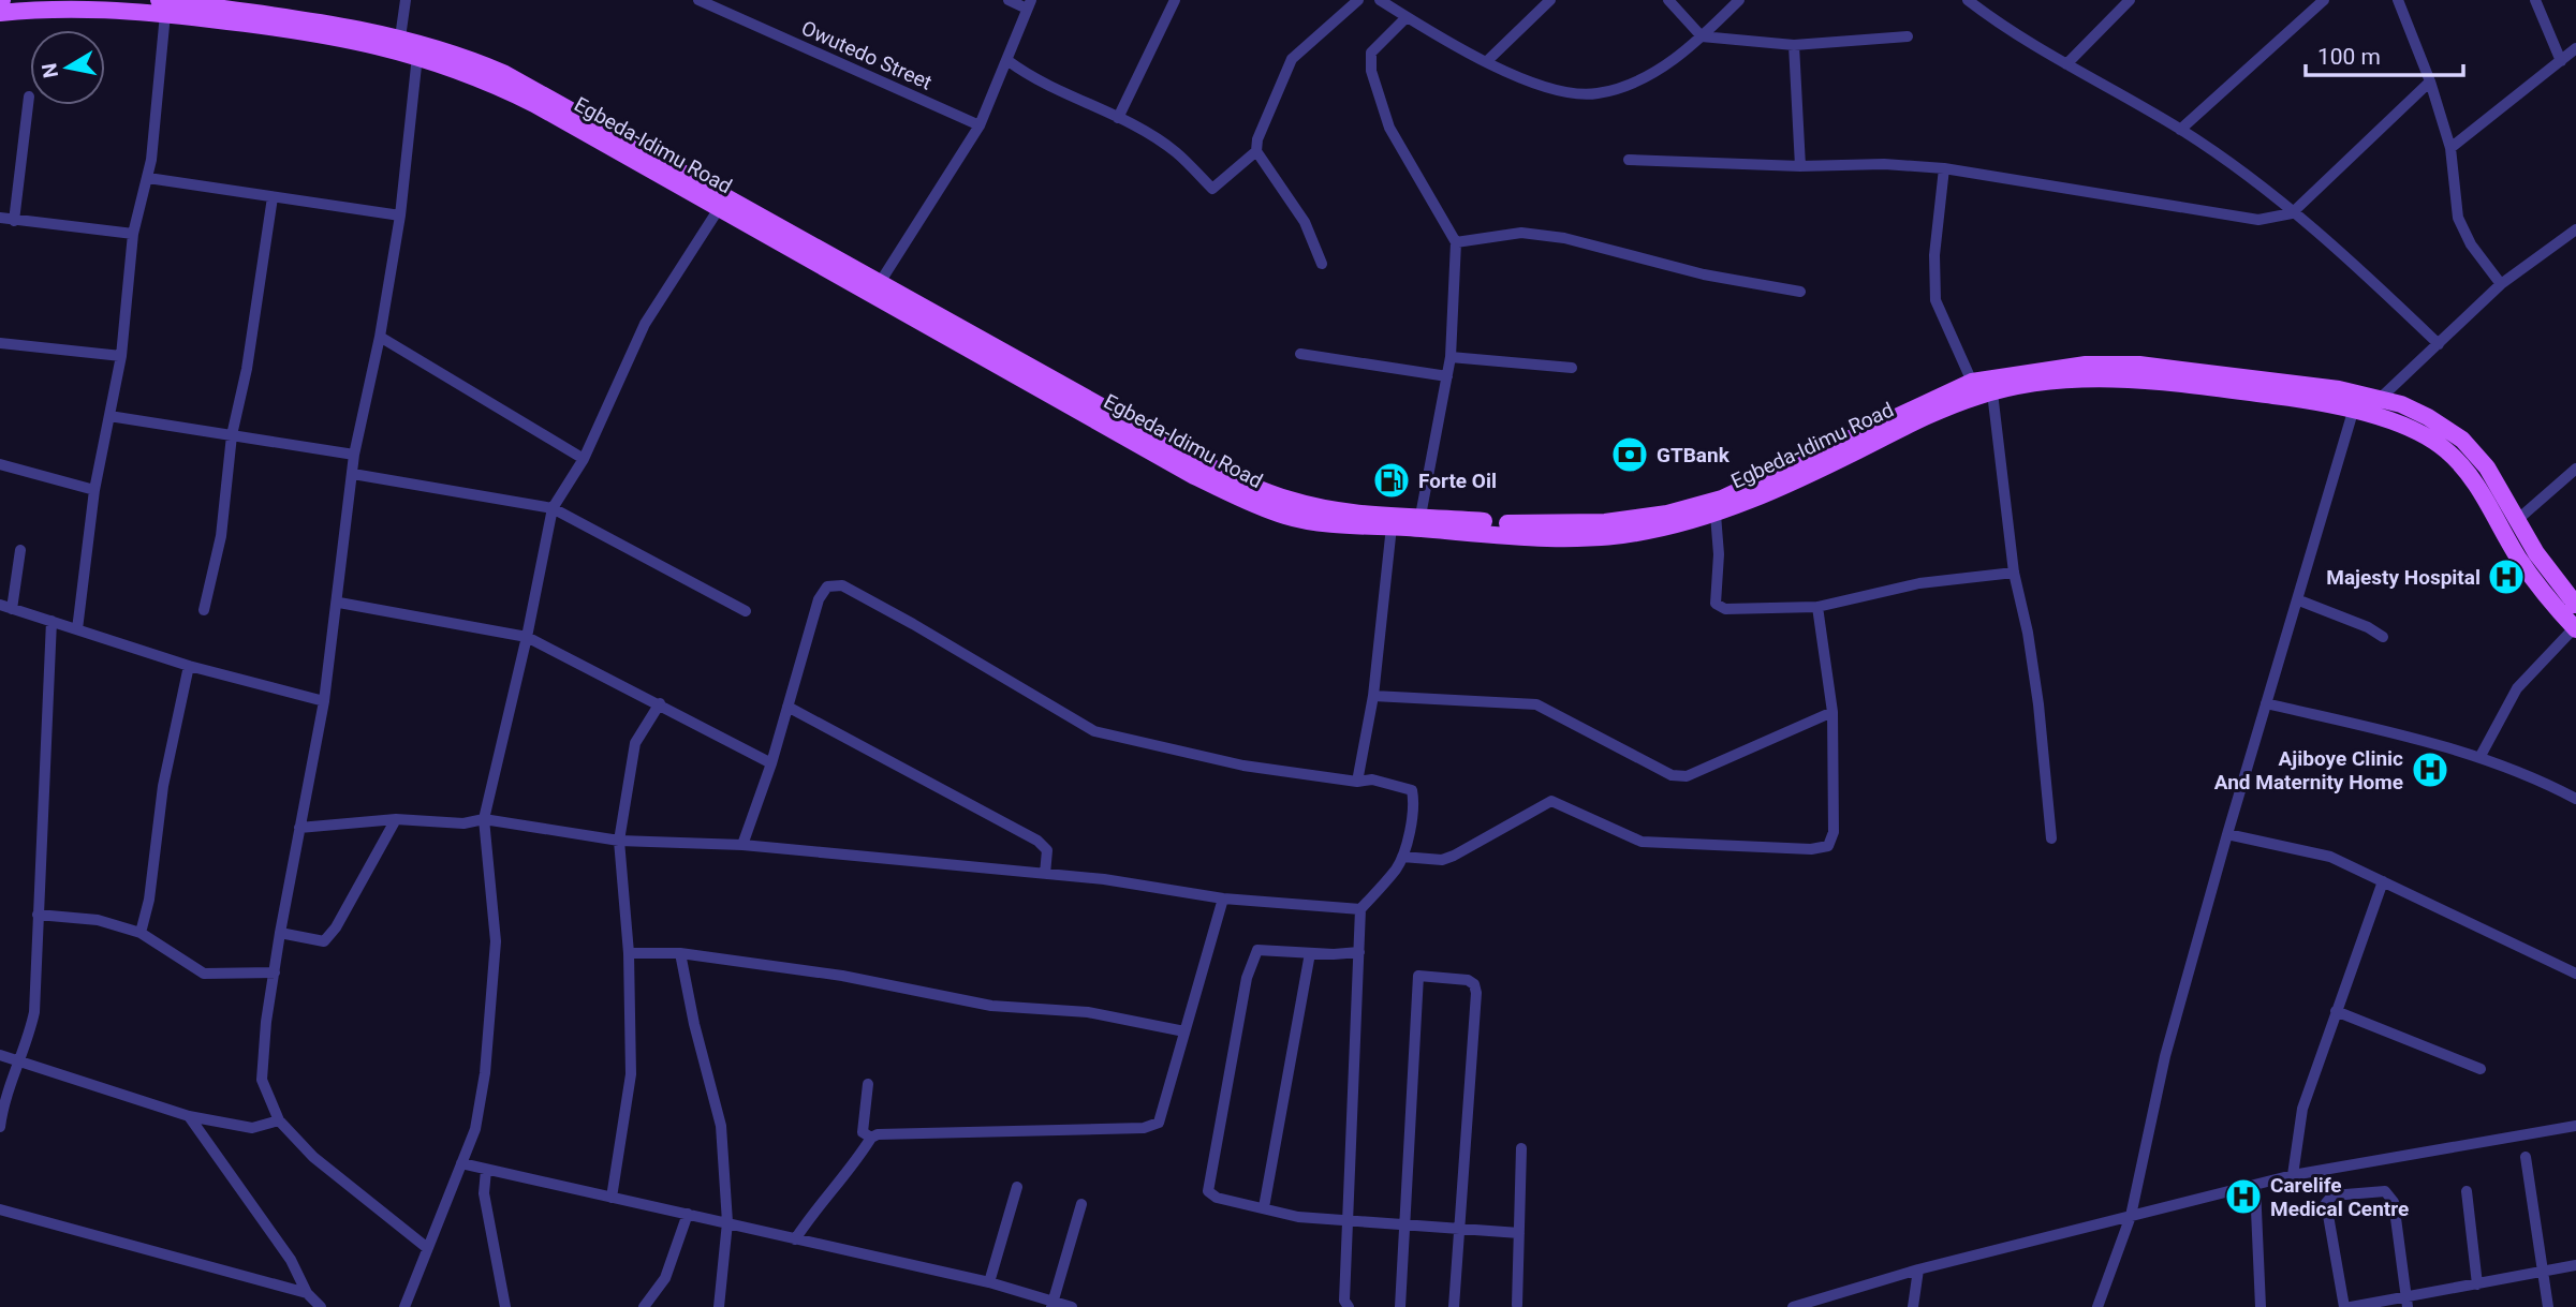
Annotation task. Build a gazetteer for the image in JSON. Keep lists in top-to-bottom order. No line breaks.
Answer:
{"streets":{"main road":["Egbeda-Idimu Road"],"street":["Owutedo Street"]},"places":{"bank":["GTBank"],"fuel station":["Forte Oil"],"hospital":["Majesty Hospital","Ajiboye Clinic And Maternity Home","Carelife Medical Centre"]},"scale_bar":"100 m","north":"left"}
